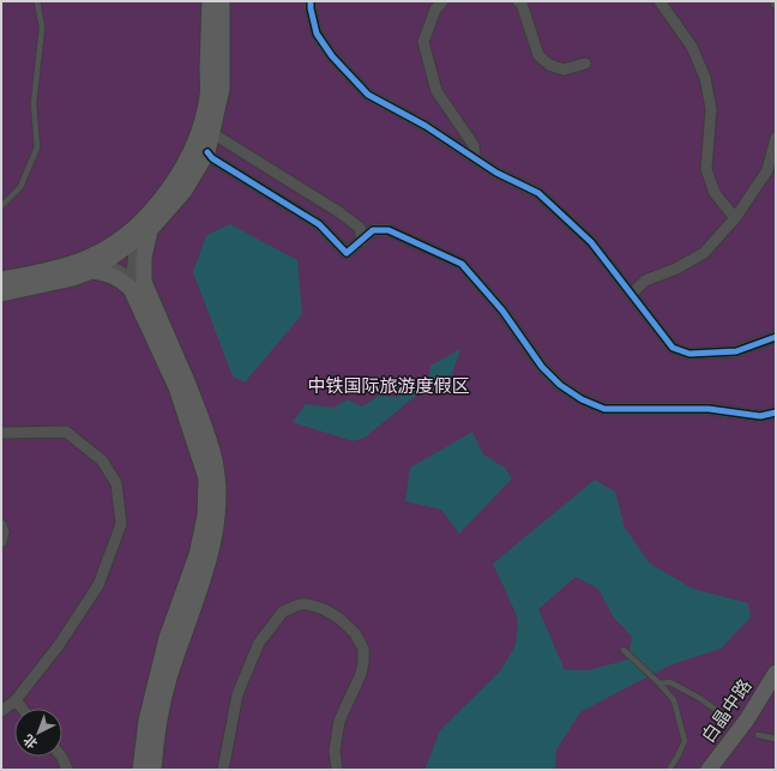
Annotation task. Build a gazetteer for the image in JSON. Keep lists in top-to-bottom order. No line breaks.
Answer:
{"streets":{"street":["白晶中路"]},"parks":["中铁国际旅游度假区"],"north":"bottom left"}
